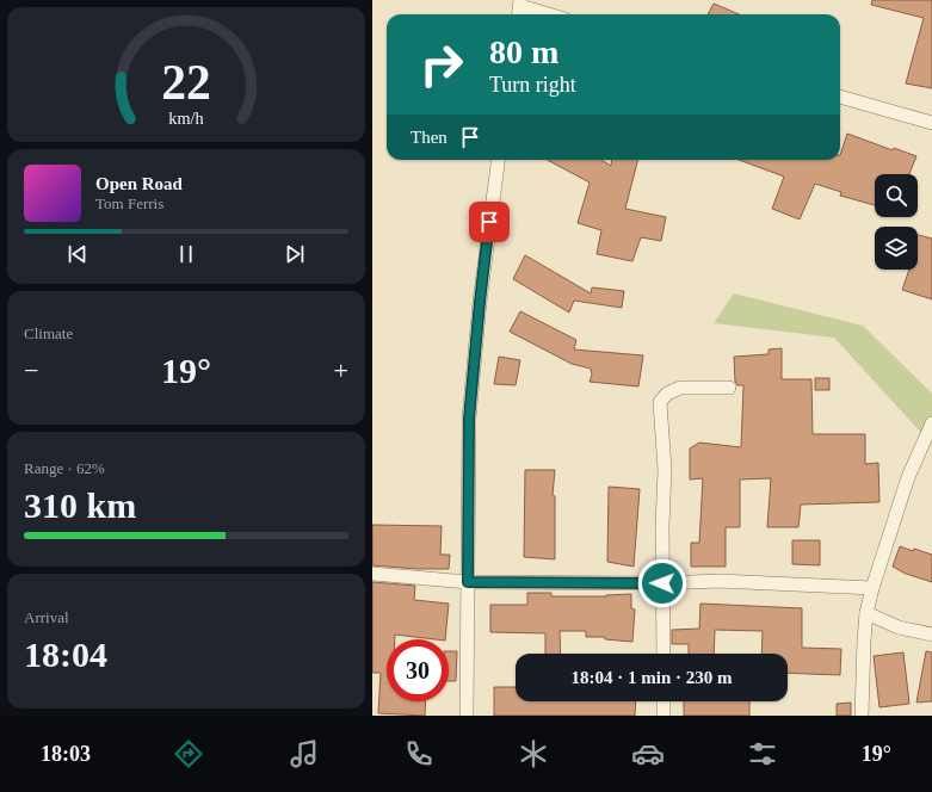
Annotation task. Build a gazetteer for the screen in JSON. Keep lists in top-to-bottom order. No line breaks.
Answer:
{"page":{"turn":["80 m","Turn right"],"then":"Then","song":["Open Road","Tom Ferris"],"tile":["Climate",["Range · 62%","310 km"],["Arrival","18:04"]],"heat":["−","19°","+"],"limit":"30","trip":"18:04 · 1 min · 230 m","tabs":["18:03","19°"],"gauge":["22","km/h"]}}
